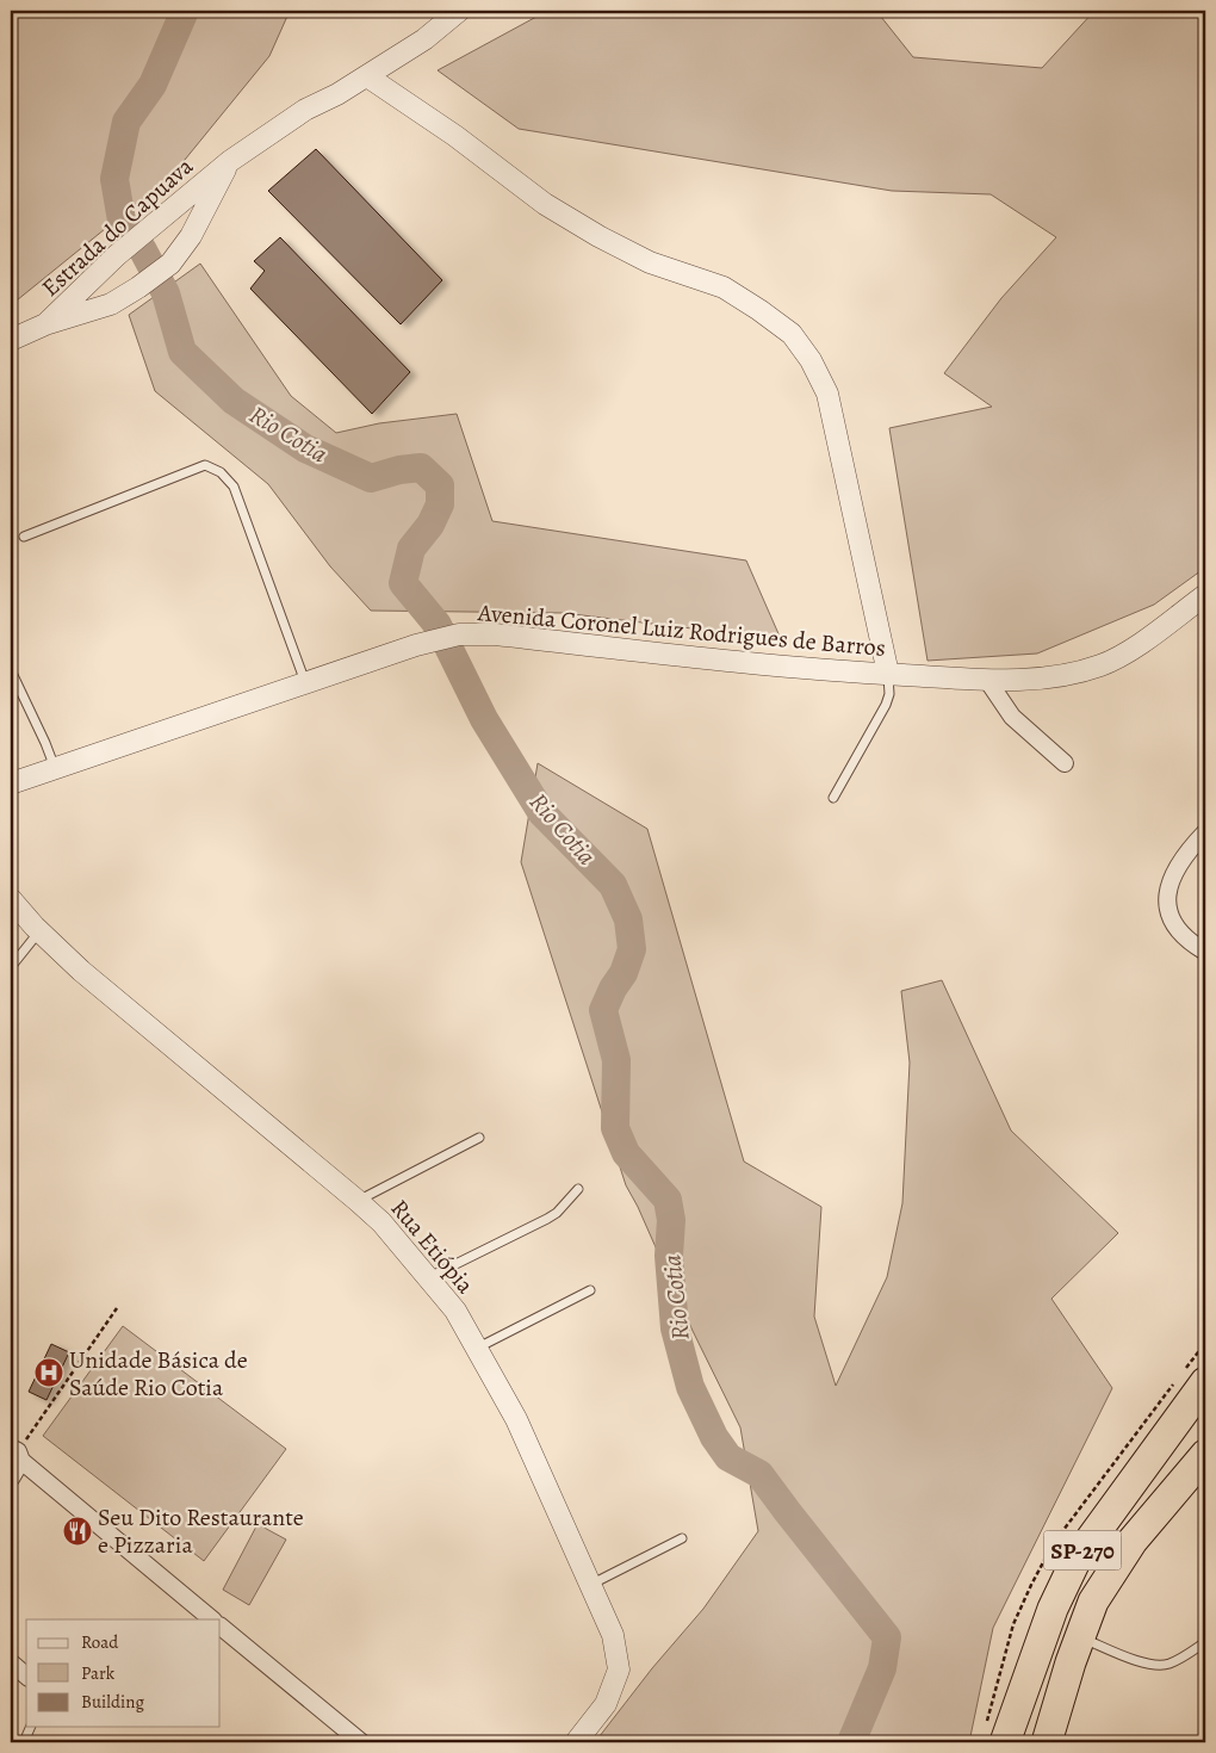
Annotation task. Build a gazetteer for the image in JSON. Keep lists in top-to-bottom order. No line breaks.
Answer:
{"streets":{"highway":["SP-270"],"street":["Estrada do Capuava","Avenida Coronel Luiz Rodrigues de Barros","Rua Etiópia"]},"water":["Rio Cotia"],"places":{"hospital":["Unidade Básica de Saúde Rio Cotia"],"restaurant":["Seu Dito Restaurante e Pizzaria"]},"legend":["Road","Park","Building"]}
